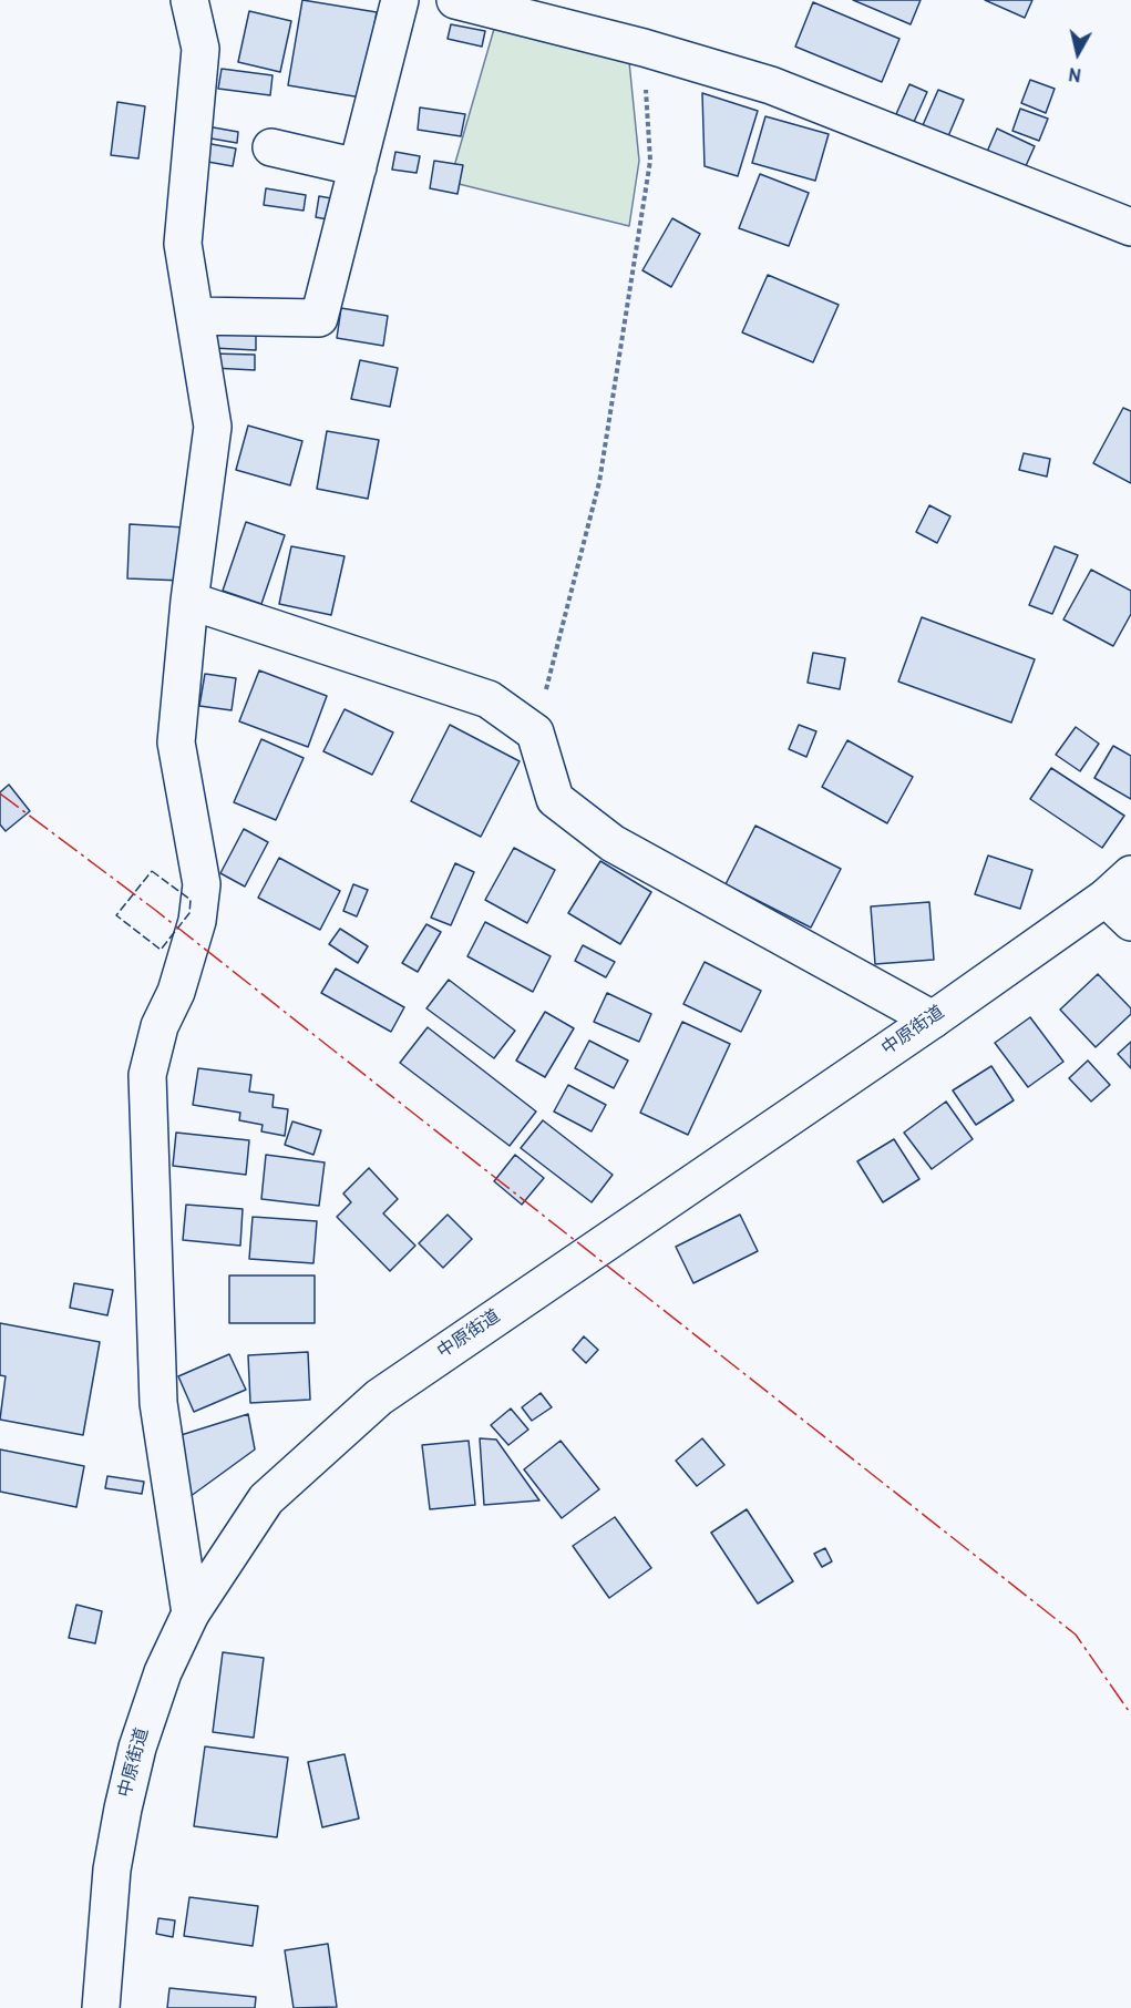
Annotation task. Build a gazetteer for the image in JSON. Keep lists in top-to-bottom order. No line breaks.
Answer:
{"streets":{"street":["中原街道"]},"north":"bottom"}
